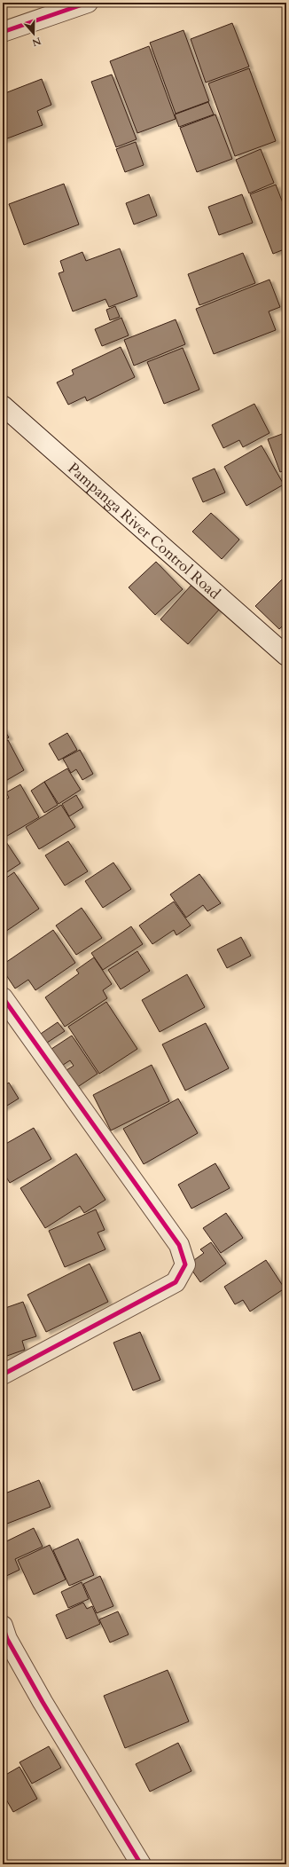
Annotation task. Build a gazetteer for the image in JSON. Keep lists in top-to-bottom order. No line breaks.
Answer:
{"streets":{"street":["Pampanga River Control Road"]},"north":"bottom"}
